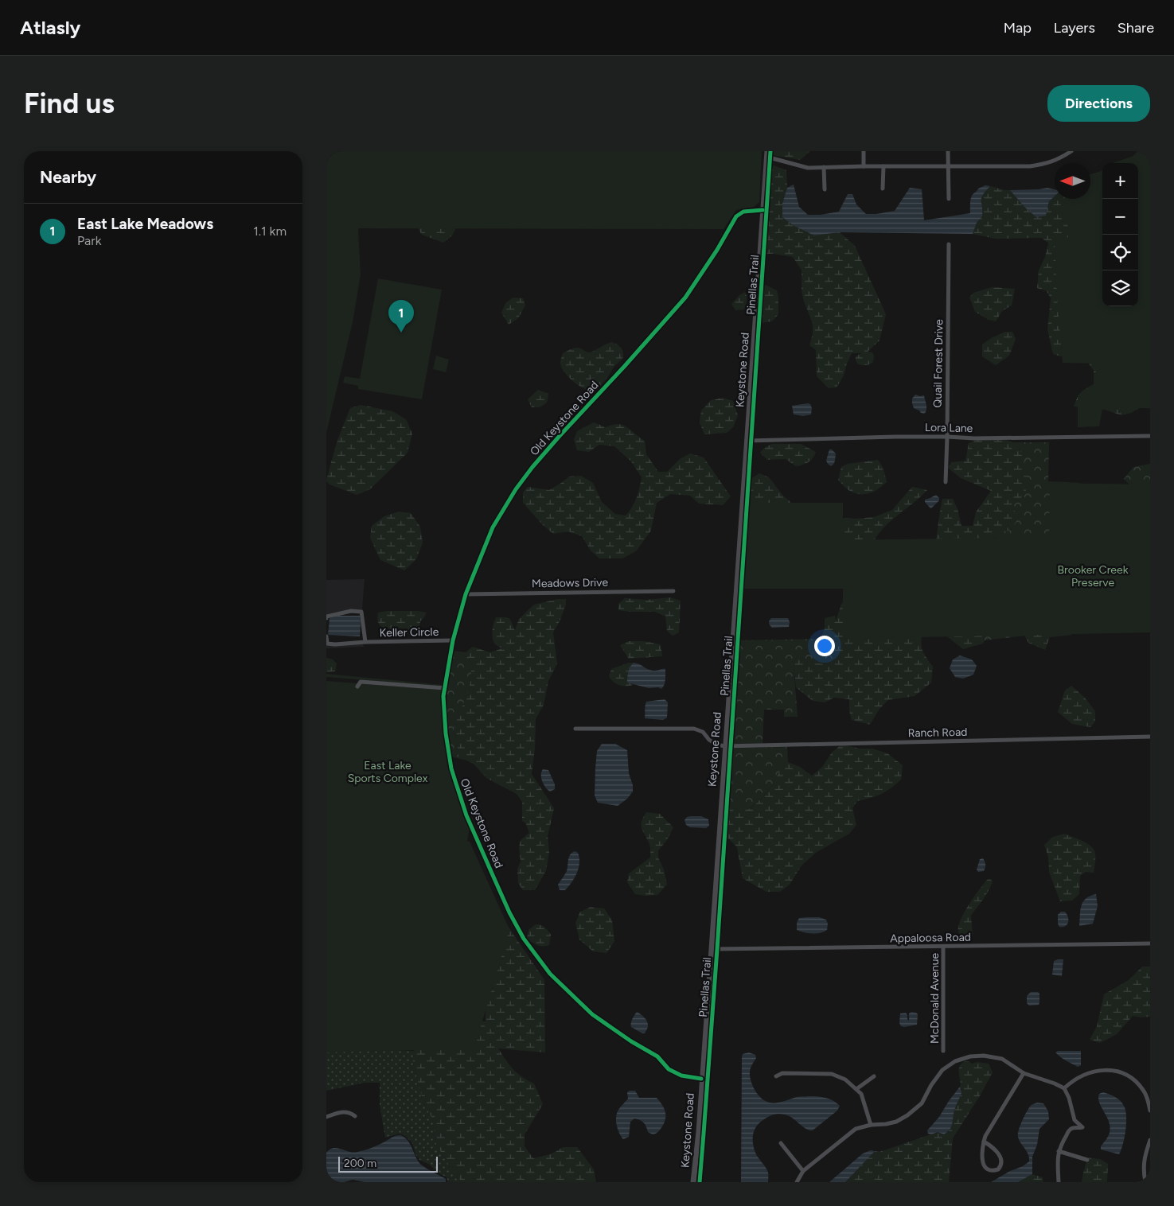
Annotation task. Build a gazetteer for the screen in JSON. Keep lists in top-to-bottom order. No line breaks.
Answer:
{"streets":{"main road":["Keystone Road"],"street":["Quail Forest Drive","Old Keystone Road","Lora Lane","Meadows Drive","Keller Circle","Ranch Road","Appaloosa Road","McDonald Avenue"],"cycle path":["Pinellas Trail"]},"crossings":[["Quail Forest Drive","Lora Lane"],["Keystone Road","Old Keystone Road"],["Keystone Road","Lora Lane"],["Keystone Road","Ranch Road"],["Keystone Road","Appaloosa Road"],["Old Keystone Road","Meadows Drive"],["Old Keystone Road","Keller Circle"],["Appaloosa Road","McDonald Avenue"]],"parks":["Brooker Creek Preserve","East Lake Sports Complex"],"scale_bar":"200 m","north":"left","page":{"header":"Atlasly","nav":["Map","Layers","Share"],"buttons":"Directions","title":"Find us","heading":"Nearby","map_buttons":["+","−"],"list":[{"mark":"1","name":"East Lake Meadows","note":"Park","value":"1.1 km"}],"pins":"1","scale":"200 m"}}
